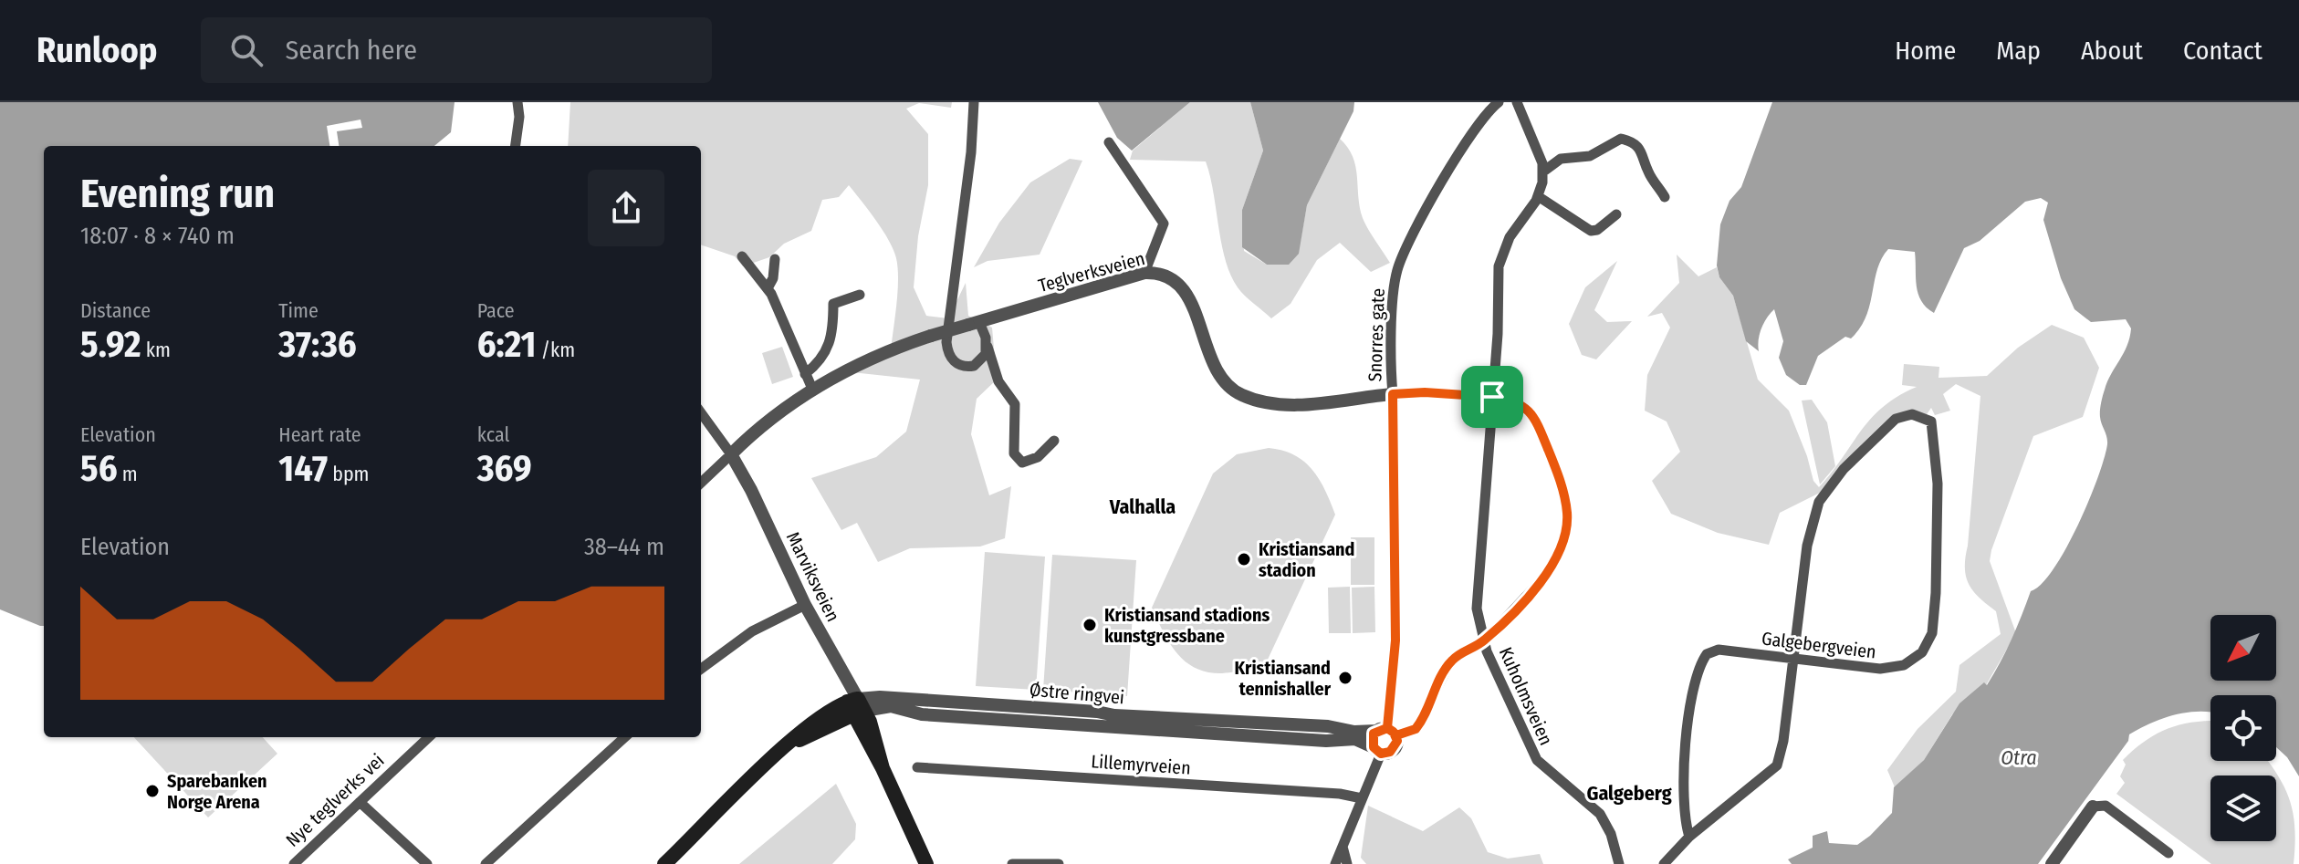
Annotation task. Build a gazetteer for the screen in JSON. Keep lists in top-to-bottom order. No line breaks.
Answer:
{"streets":{"main road":["Marviksveien","Østre ringvei"],"street":["Teglverksveien","Snorres gate","Galgebergveien","Kuholmsveien","Lillemyrveien","Nye teglverks vei"]},"crossings":[["Teglverksveien","Snorres gate"],["Teglverksveien","Kuholmsveien"],["Snorres gate","Østre ringvei"],["Snorres gate","Kuholmsveien"],["Marviksveien","Østre ringvei"],["Østre ringvei","Kuholmsveien"]],"districts":["Valhalla","Galgeberg"],"water":["Otra"],"places":["Kristiansand stadion","Kristiansand stadions kunstgressbane","Kristiansand tennishaller","Sparebanken Norge Arena"],"north":"bottom left","page":{"header":"Runloop","search":"Search here","nav":["Home","Map","About","Contact"],"heading":["Evening run","18:07 · 8 × 740 m"],"stats":[["Distance","5.92 km"],["Time","37:36"],["Pace","6:21 /km"],["Elevation","56 m"],["Heart rate","147 bpm"],["kcal","369"]],"chart":["Elevation","38–44 m"]}}
